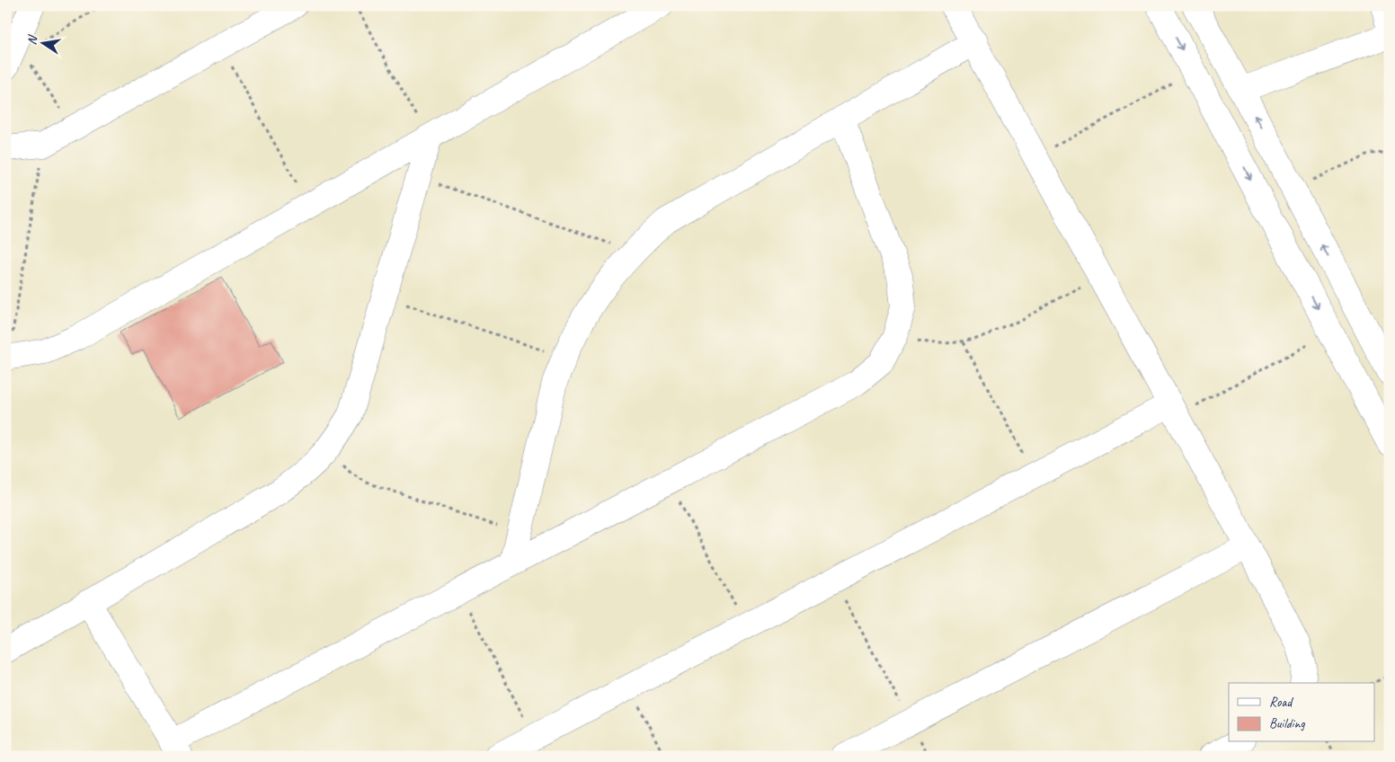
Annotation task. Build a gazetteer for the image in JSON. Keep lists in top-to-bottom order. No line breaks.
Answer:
{"legend":["Road","Building"],"north":"left"}
